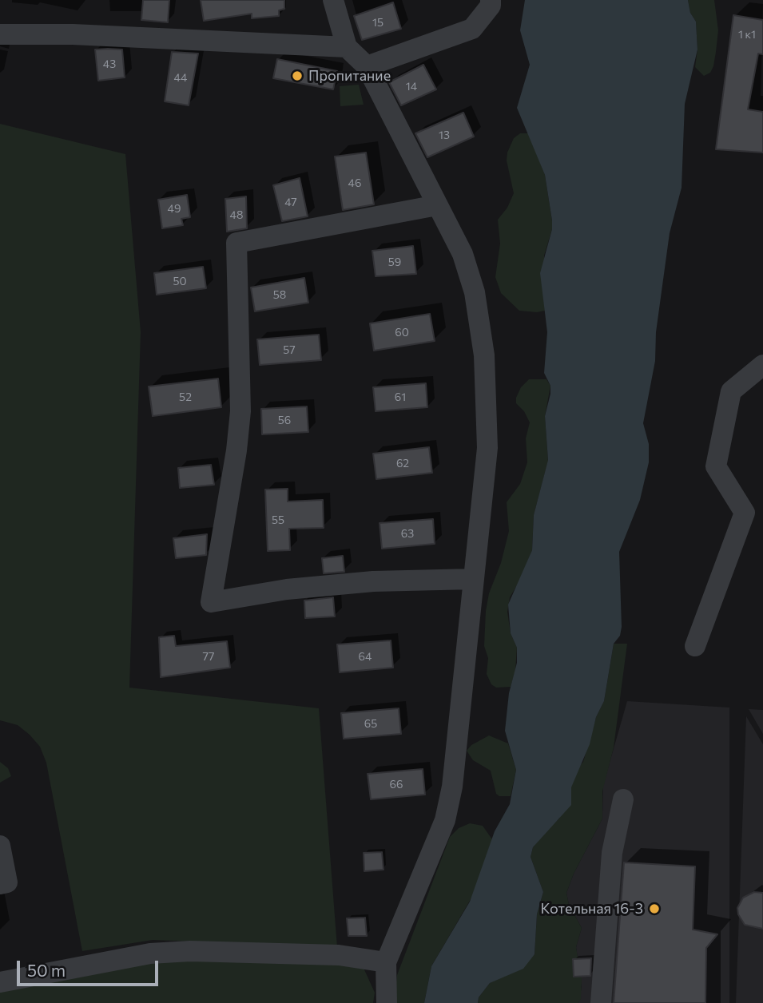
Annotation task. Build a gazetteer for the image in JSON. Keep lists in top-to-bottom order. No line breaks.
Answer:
{"places":["Пропитание","Котельная 16-3"],"house_numbers":["15","1 к1","43","44","14","13","46","47","49","48","59","50","58","60","57","52","61","56","62","55","63","77","64","65","66"],"scale_bar":"50 m"}
